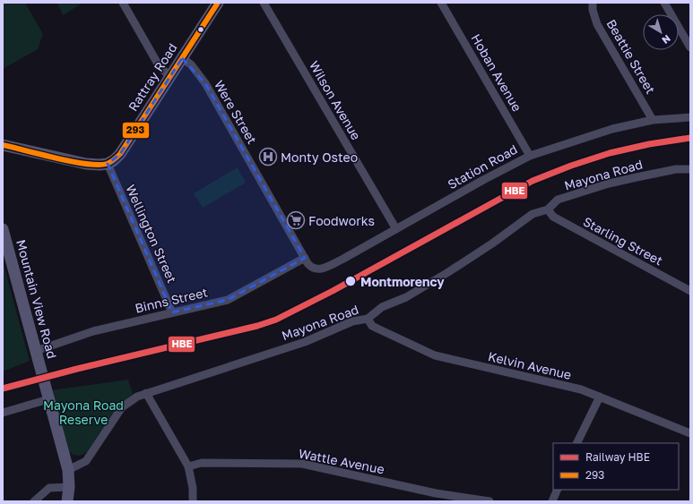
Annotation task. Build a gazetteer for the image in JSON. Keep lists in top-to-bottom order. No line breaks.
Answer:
{"streets":{"street":["Beattie Street","Hoban Avenue","Rattray Road","Wilson Avenue","Were Street","Station Road","Mayona Road","Wellington Street","Starling Street","Mountain View Road","Binns Street","Kelvin Avenue","Wattle Avenue"]},"crossings":[["Beattie Street","Station Road"],["Hoban Avenue","Station Road"],["Rattray Road","Were Street"],["Rattray Road","Wellington Street"],["Wilson Avenue","Station Road"],["Were Street","Station Road"],["Were Street","Binns Street"],["Station Road","Binns Street"],["Mayona Road","Starling Street"],["Mayona Road","Mountain View Road"],["Mayona Road","Kelvin Avenue"],["Wellington Street","Binns Street"],["Mountain View Road","Binns Street"]],"parks":["Mayona Road Reserve"],"places":{"hospital":["Monty Osteo"],"supermarket":["Foodworks"],"other":["Montmorency"]},"lines":["transit line 293","rail line HBE"],"legend":["Railway HBE","293"],"north":"bottom right"}
